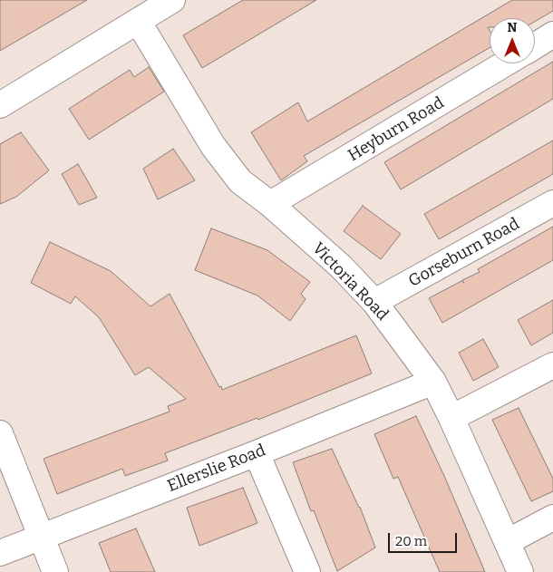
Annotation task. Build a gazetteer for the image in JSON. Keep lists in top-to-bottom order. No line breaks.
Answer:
{"streets":{"street":["Heyburn Road","Gorseburn Road","Victoria Road","Ellerslie Road"]},"crossings":[["Heyburn Road","Victoria Road"],["Gorseburn Road","Victoria Road"],["Victoria Road","Ellerslie Road"]],"scale_bar":"20 m","north":"top"}
